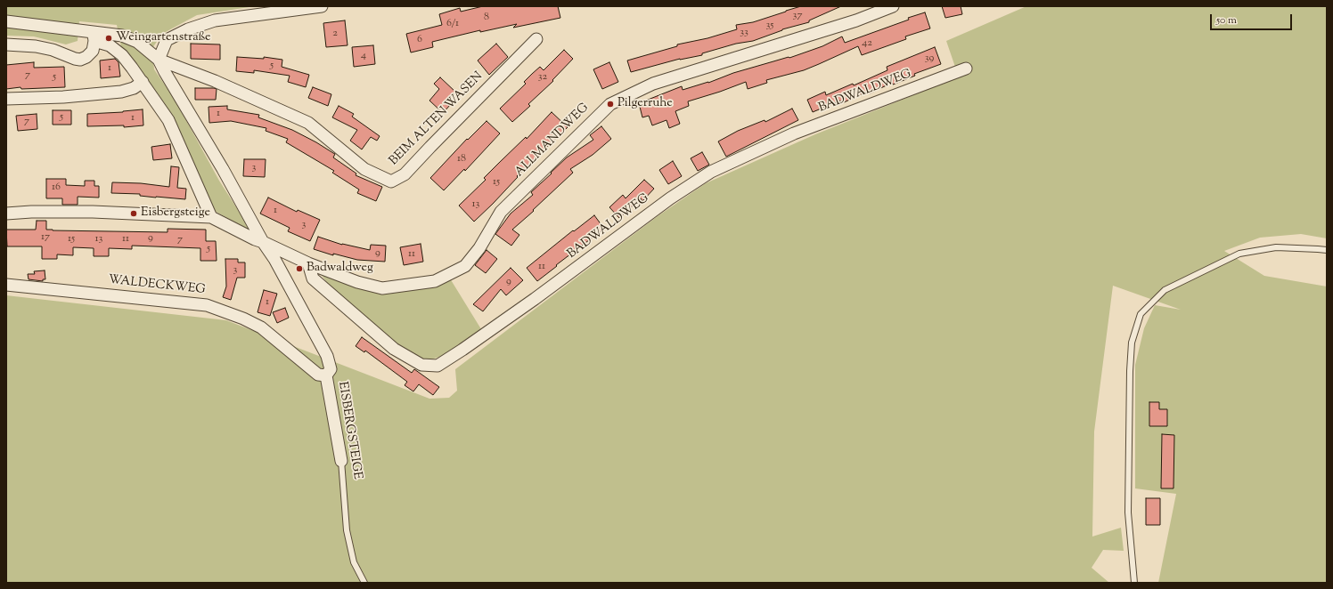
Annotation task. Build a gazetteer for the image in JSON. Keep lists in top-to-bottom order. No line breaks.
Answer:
{"streets":{"street":["BADWALDWEG","BEIM ALTEN WASEN","ALLMANDWEG","WALDECKWEG","EISBERGSTEIGE"]},"crossings":[["BADWALDWEG","ALLMANDWEG"],["BEIM ALTEN WASEN","EISBERGSTEIGE"],["ALLMANDWEG","EISBERGSTEIGE"],["WALDECKWEG","EISBERGSTEIGE"]],"places":["Weingartenstraße","Pilgerruhe","Eisbergsteige","Badwaldweg"],"house_numbers":["37","8","6/1","35","33","2","6","42","4","39","5","1","7","5","32","1","5","1","7","18","3","15","16","13","1","3","17","9","15","13","11","7","5","9","11","11","3","9","1"],"scale_bar":"50 m"}
